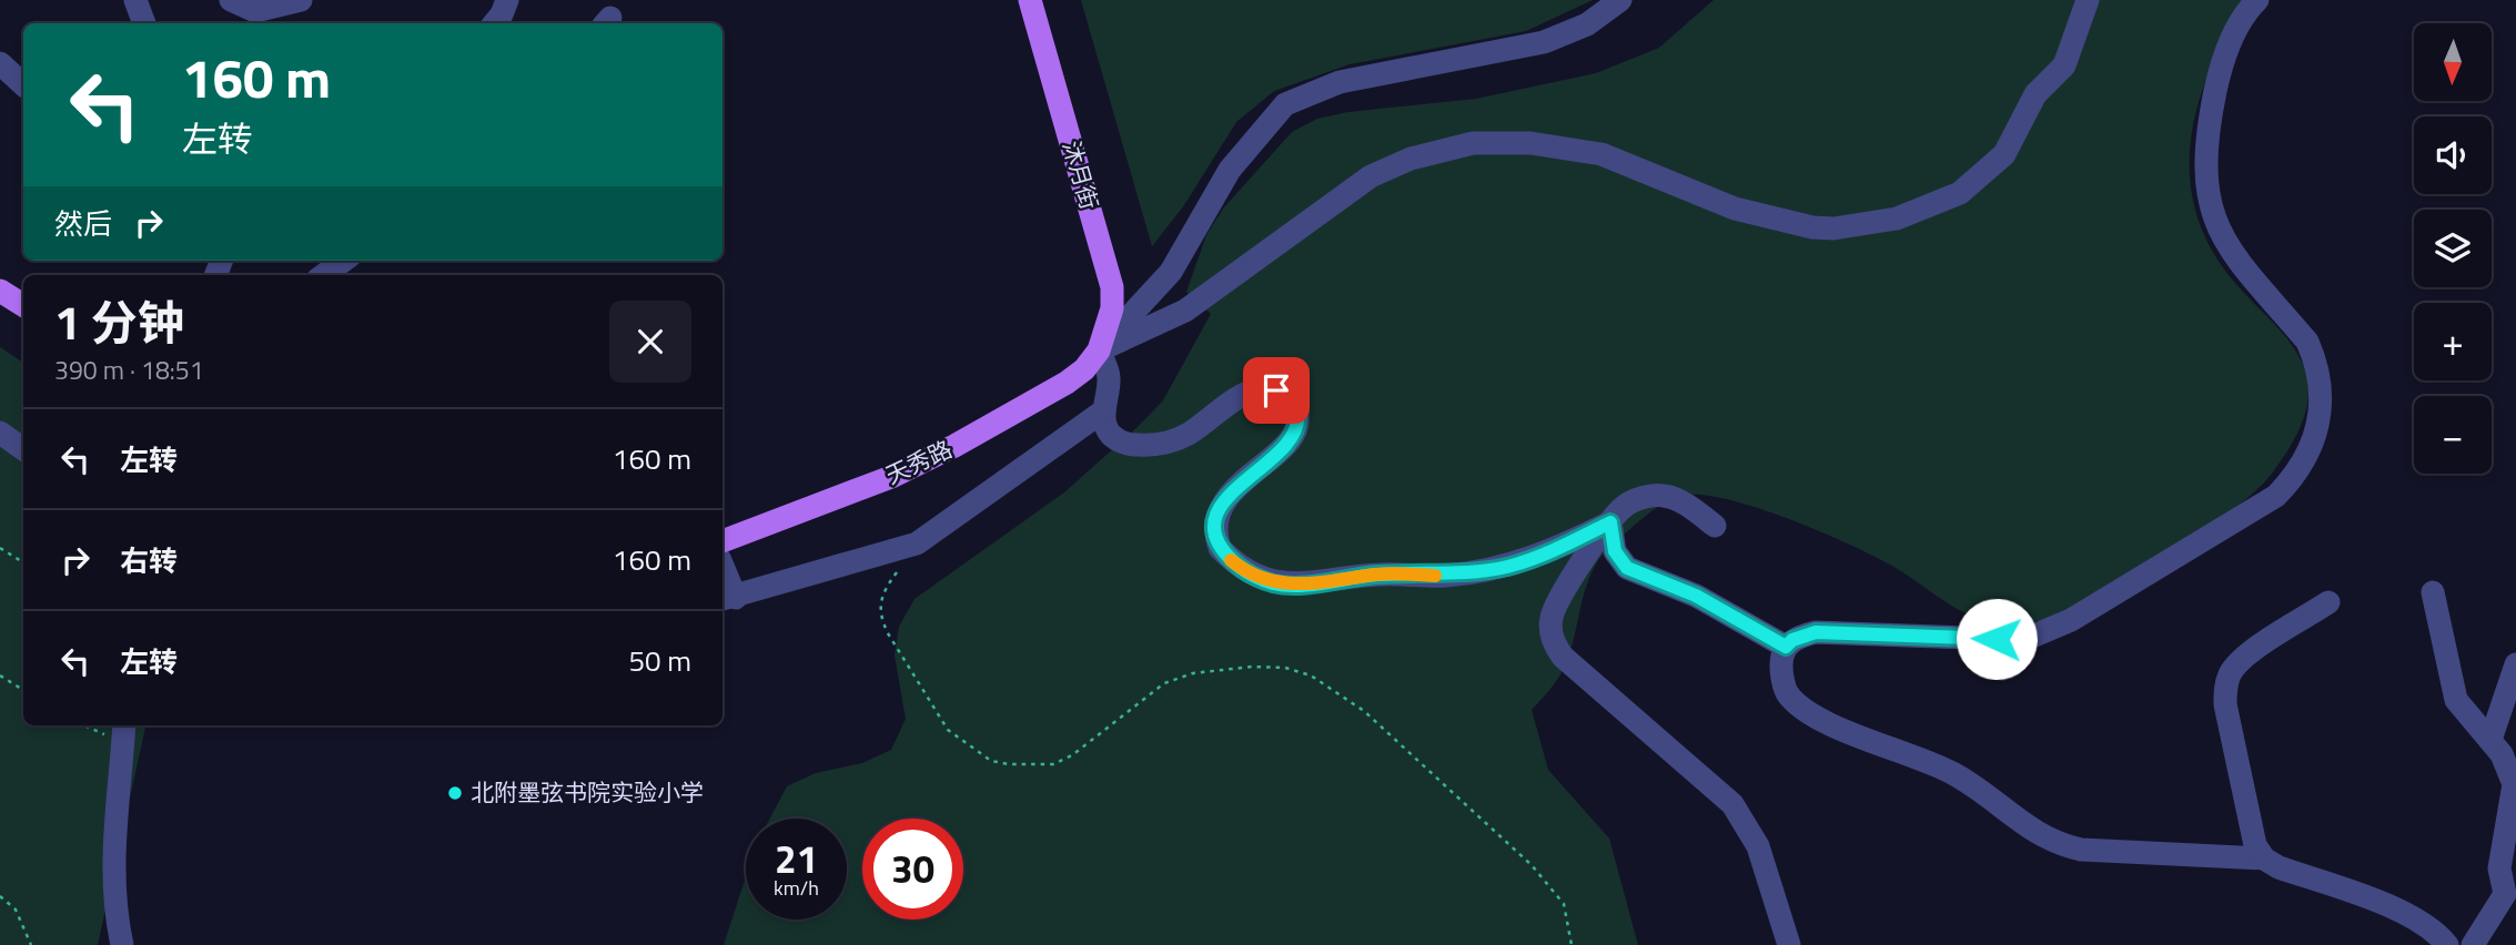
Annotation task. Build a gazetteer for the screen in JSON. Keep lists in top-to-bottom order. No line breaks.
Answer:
{"streets":{"main road":["沐月街","天秀路"]},"crossings":[["沐月街","天秀路"]],"places":["北附墨弦书院实验小学"],"north":"bottom","page":{"map_buttons":["+","−"],"turn":["160 m","左转"],"then":"然后","heading":["1 分钟","390 m · 18:51"],"list":[{"name":"左转","value":"160 m"},{"name":"右转","value":"160 m"},{"name":"左转","value":"50 m"}],"speed":"21 km/h","limit":"30"}}
